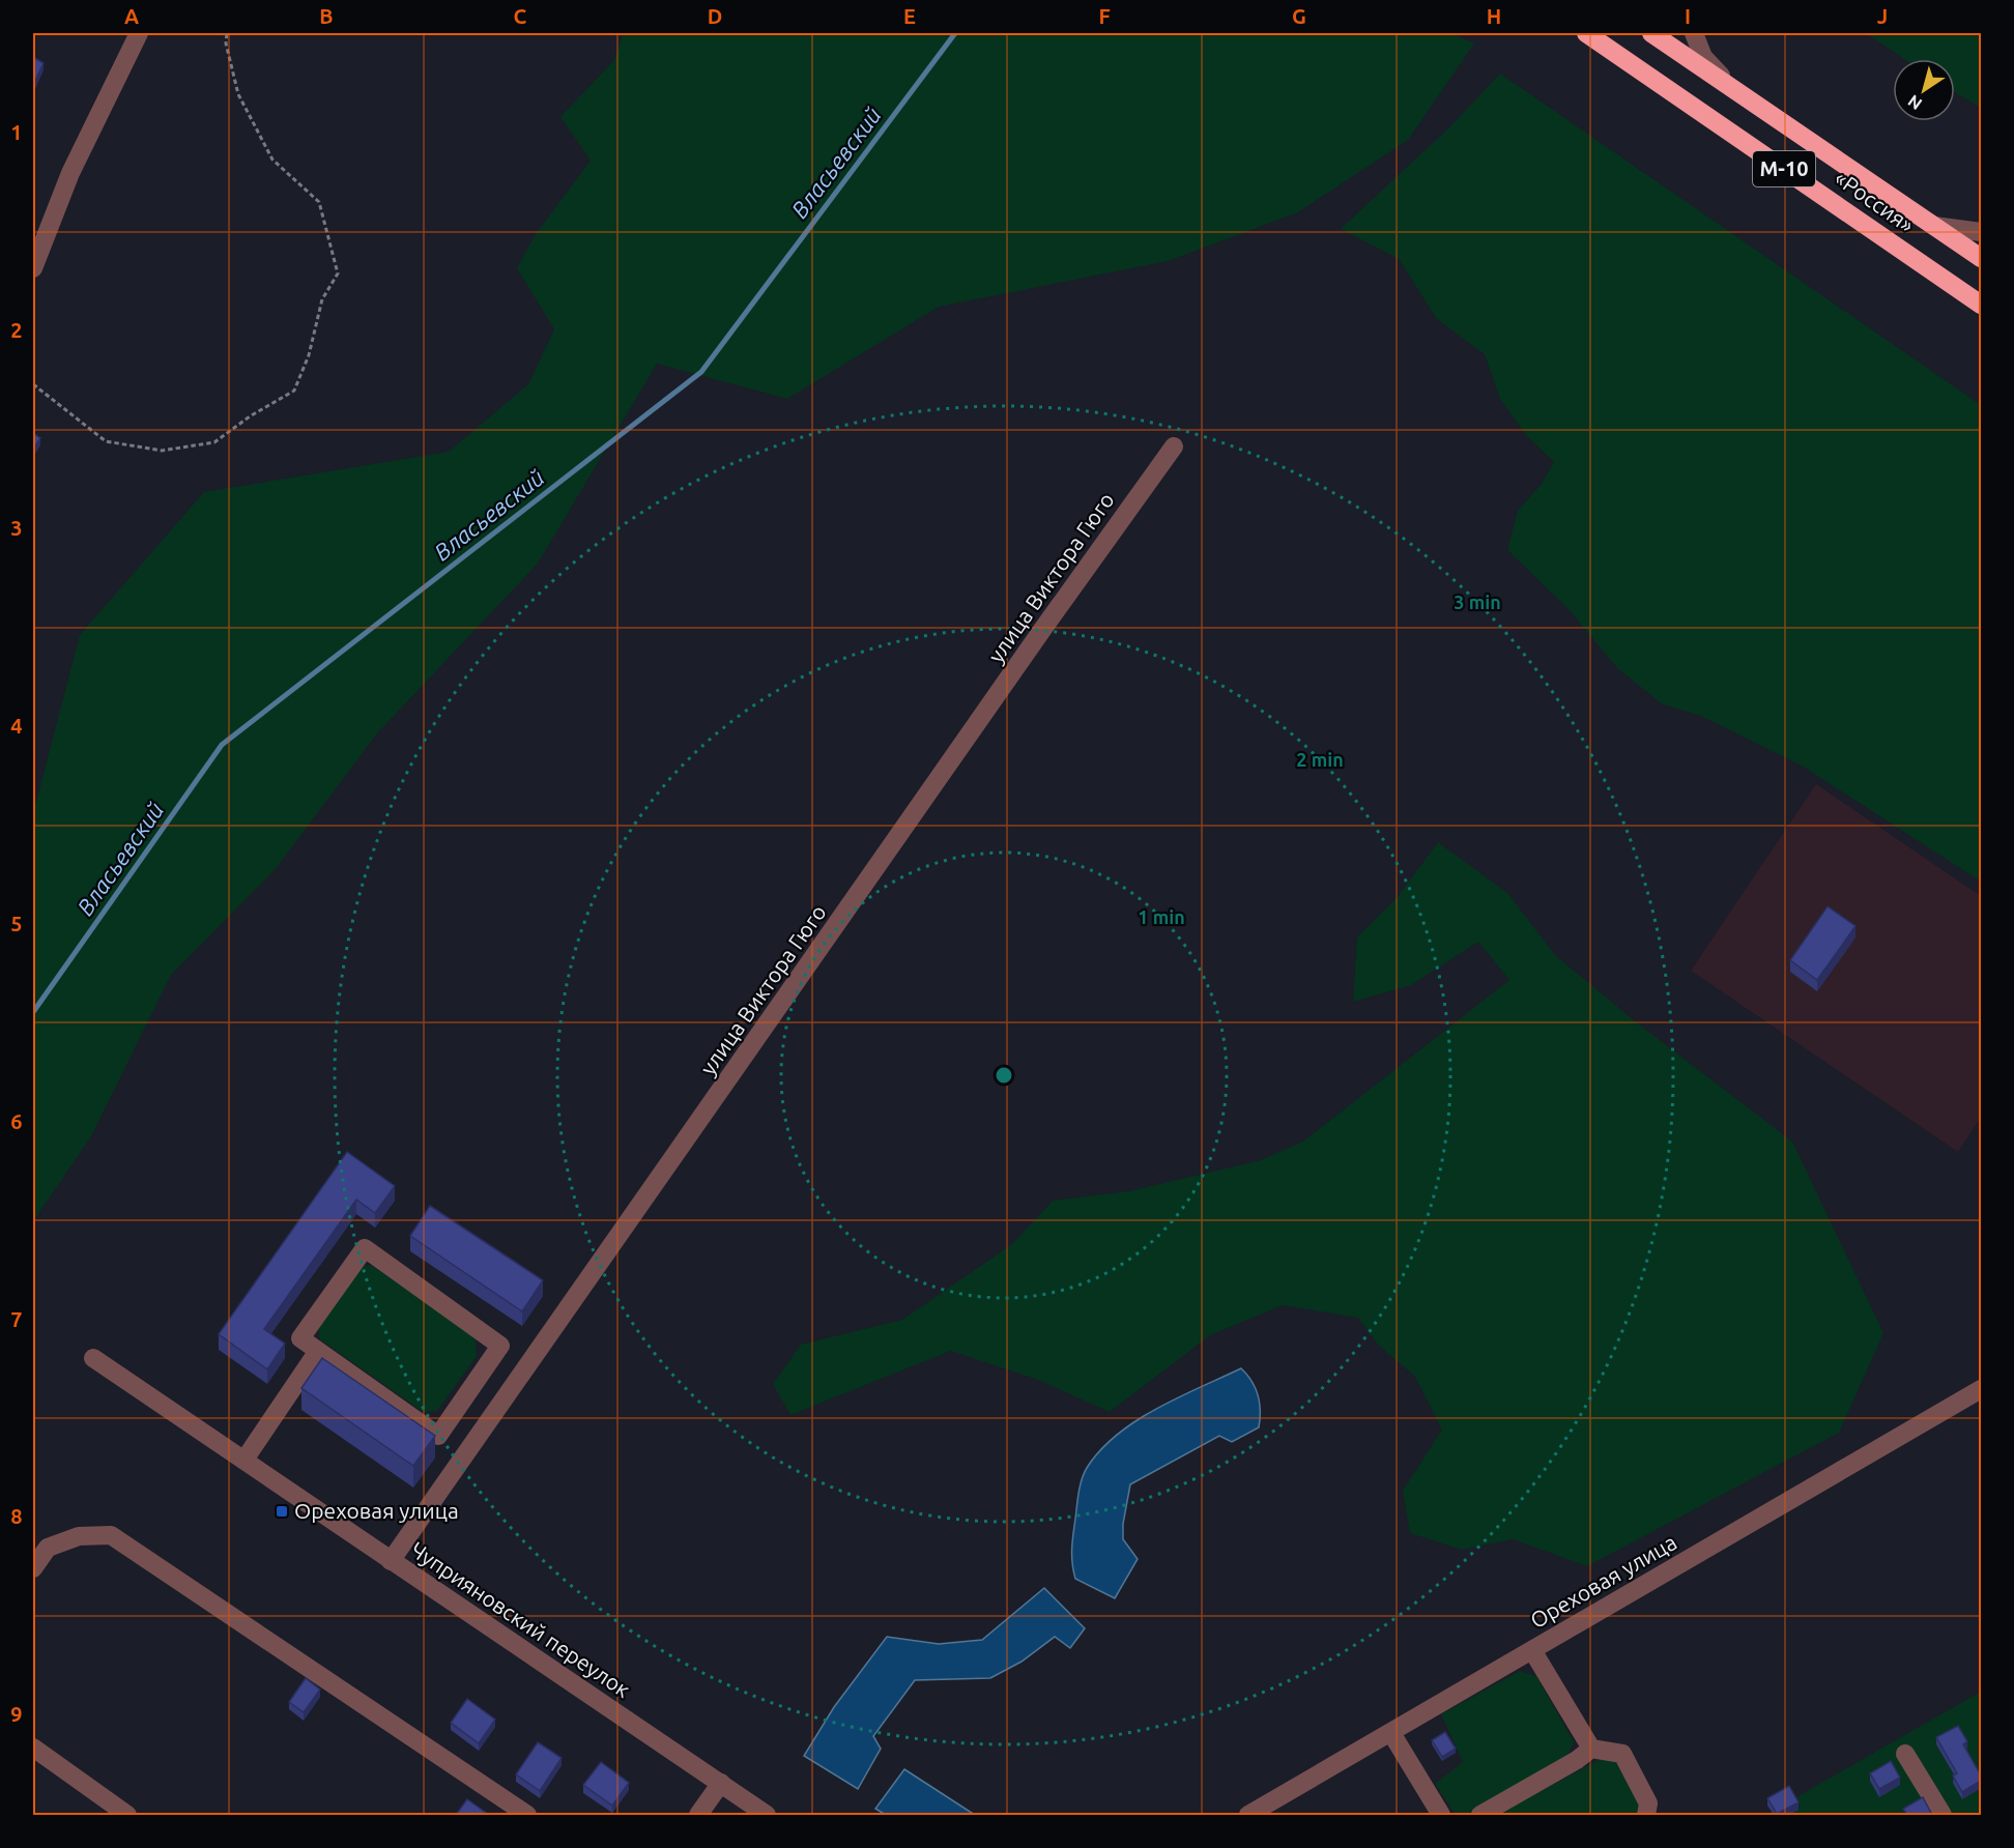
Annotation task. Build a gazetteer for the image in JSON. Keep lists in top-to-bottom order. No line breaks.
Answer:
{"streets":{"highway":["М-10","«Россия»"],"street":["улица Виктора Гюго","Ореховая улица","Чуприяновский переулок"]},"crossings":[["улица Виктора Гюго","Чуприяновский переулок"]],"water":["Власьевский"],"places":{"transit":["Ореховая улица"]},"north":"bottom left","grid":{"columns":["A","B","C","D","E","F","G","H","I","J"],"rows":["1","2","3","4","5","6","7","8","9"]},"rings":["3 min","2 min","1 min"]}
